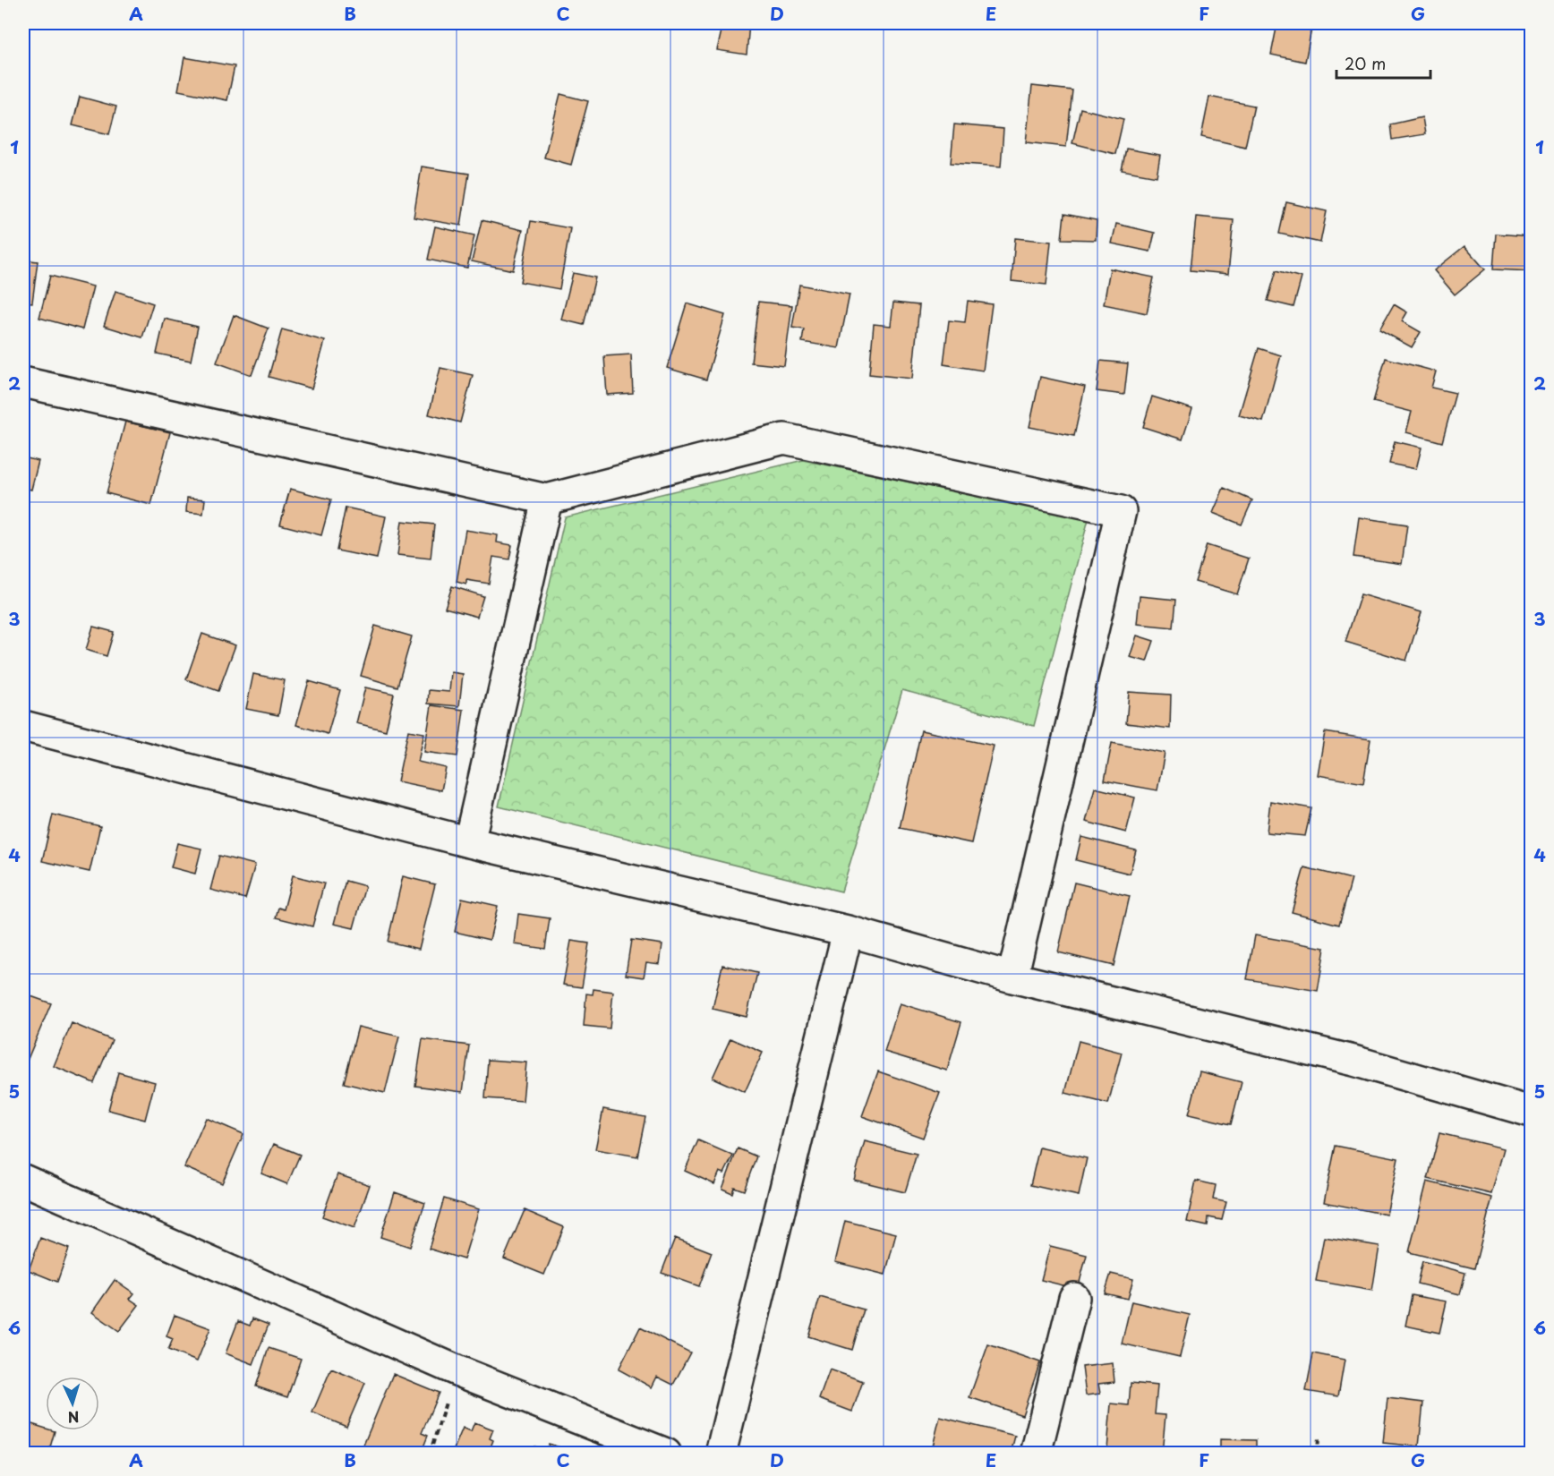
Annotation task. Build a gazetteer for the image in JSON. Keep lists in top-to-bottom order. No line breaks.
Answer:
{"scale_bar":"20 m","north":"bottom","grid":{"columns":["A","B","C","D","E","F","G"],"rows":["1","2","3","4","5","6"]}}
